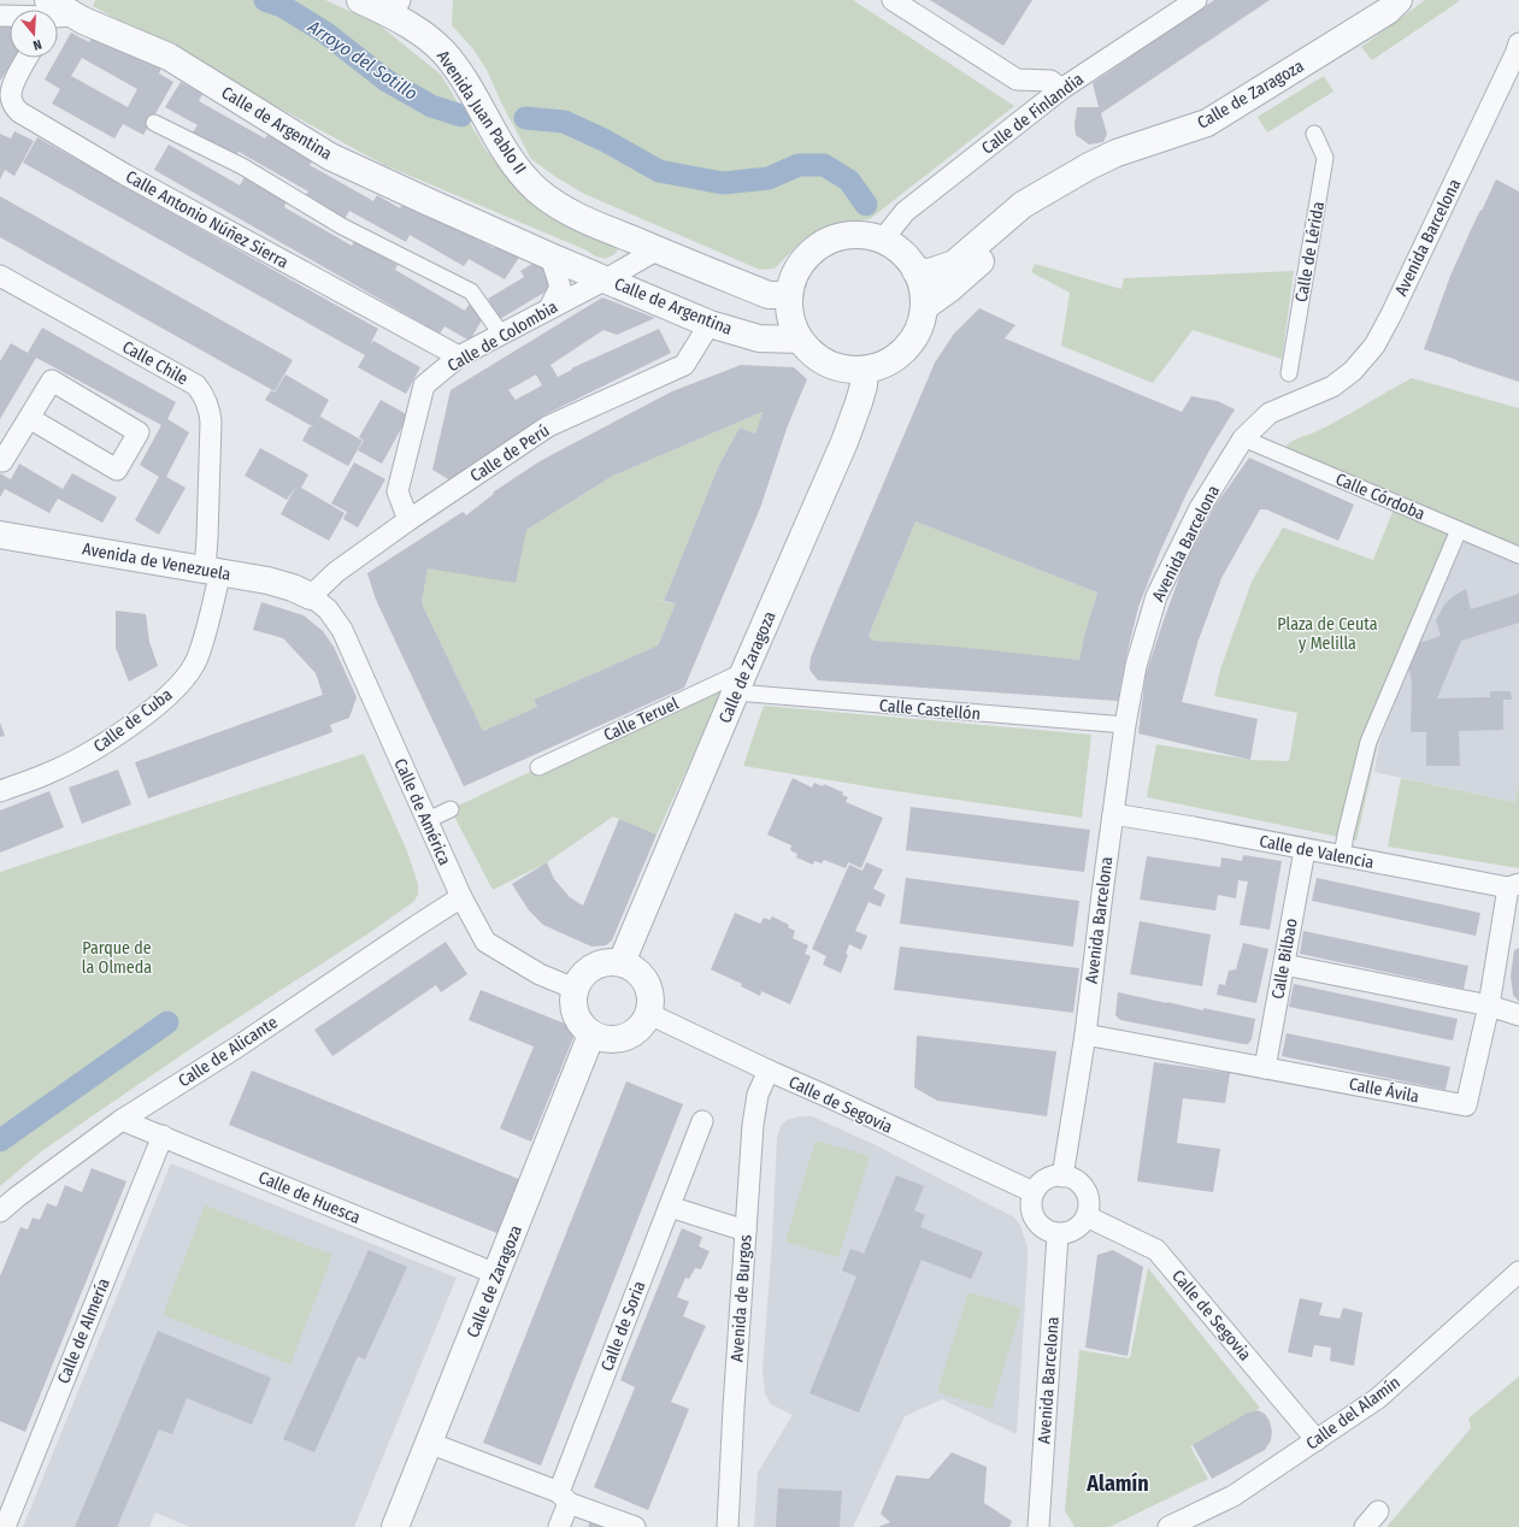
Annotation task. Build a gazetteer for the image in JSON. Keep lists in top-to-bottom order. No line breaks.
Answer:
{"streets":{"street":["Calle de Zaragoza","Avenida Juan Pablo II","Calle de Finlandia","Calle de Argentina","Calle Antonio Núñez Sierra","Avenida Barcelona","Calle de Lérida","Calle de Colombia","Calle Chile","Calle de Perú","Calle Córdoba","Avenida de Venezuela","Calle Castellón","Calle Teruel","Calle de Cuba","Calle de América","Calle de Valencia","Calle Bilbao","Calle de Alicante","Calle Ávila","Calle de Segovia","Calle de Huesca","Avenida de Burgos","Calle de Soria","Calle de Almería","Calle del Alamín"]},"crossings":[["Calle de Zaragoza","Avenida Juan Pablo II"],["Calle de Zaragoza","Calle de Finlandia"],["Calle de Zaragoza","Calle de Argentina"],["Calle de Zaragoza","Calle Castellón"],["Calle de Zaragoza","Calle Teruel"],["Calle de Zaragoza","Calle de América"],["Calle de Zaragoza","Calle de Segovia"],["Calle de Zaragoza","Calle de Huesca"],["Avenida Juan Pablo II","Calle de Finlandia"],["Avenida Juan Pablo II","Calle de Argentina"],["Avenida Juan Pablo II","Calle de Colombia"],["Calle de Finlandia","Calle de Argentina"],["Calle de Argentina","Calle de Colombia"],["Calle de Argentina","Calle de Perú"],["Calle Antonio Núñez Sierra","Calle de Colombia"],["Avenida Barcelona","Calle Córdoba"],["Avenida Barcelona","Calle Castellón"],["Avenida Barcelona","Calle de Valencia"],["Avenida Barcelona","Calle Ávila"],["Avenida Barcelona","Calle de Segovia"],["Calle de Colombia","Calle de Perú"],["Calle Chile","Avenida de Venezuela"],["Calle Chile","Calle de Cuba"],["Calle de Perú","Avenida de Venezuela"],["Calle de Perú","Calle de América"],["Avenida de Venezuela","Calle de Cuba"],["Avenida de Venezuela","Calle de América"],["Calle Castellón","Calle Teruel"],["Calle de América","Calle de Alicante"],["Calle de América","Calle de Segovia"],["Calle de Valencia","Calle Bilbao"],["Calle de Valencia","Calle Ávila"],["Calle Bilbao","Calle Ávila"],["Calle de Alicante","Calle de Huesca"],["Calle de Segovia","Avenida de Burgos"],["Calle de Segovia","Calle del Alamín"],["Calle de Huesca","Calle de Almería"]],"districts":["Alamín"],"water":["Arroyo del Sotillo"],"parks":["Plaza de Ceuta y Melilla","Parque de la Olmeda"],"north":"bottom"}
